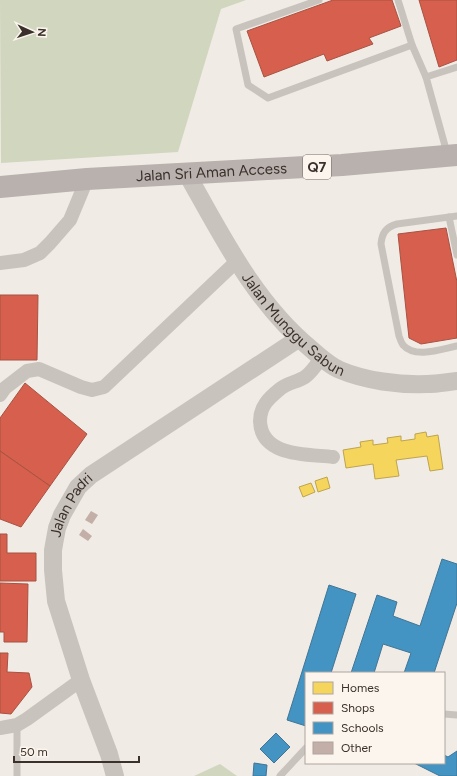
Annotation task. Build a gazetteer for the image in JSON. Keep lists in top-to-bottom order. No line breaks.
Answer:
{"streets":{"main road":["Q7","Jalan Sri Aman Access"],"street":["Jalan Munggu Sabun","Jalan Padri"]},"crossings":[["Jalan Sri Aman Access","Jalan Munggu Sabun"],["Jalan Munggu Sabun","Jalan Padri"]],"legend":["Homes","Shops","Schools","Other"],"scale_bar":"50 m","north":"right"}
